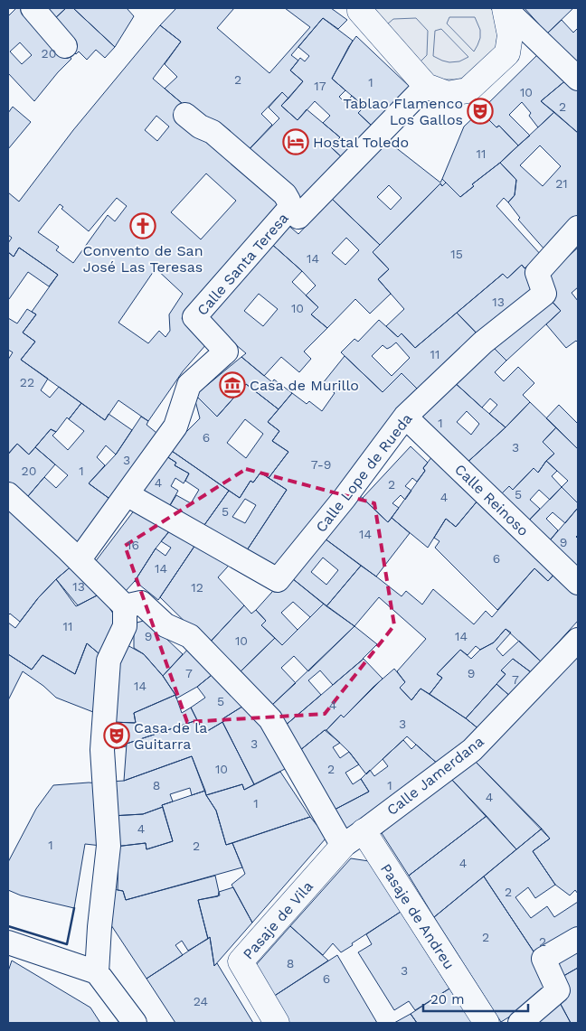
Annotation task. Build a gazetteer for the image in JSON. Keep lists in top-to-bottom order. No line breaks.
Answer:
{"streets":{"street":["Calle Santa Teresa","Calle Lope de Rueda","Calle Reinoso","Calle Jamerdana","Pasaje de Andreu","Pasaje de Vila"]},"crossings":[["Calle Santa Teresa","Calle Lope de Rueda"],["Calle Lope de Rueda","Calle Reinoso"],["Calle Jamerdana","Pasaje de Andreu"],["Calle Jamerdana","Pasaje de Vila"]],"places":{"theatre":["Tablao Flamenco Los Gallos","Casa de la Guitarra"],"hotel":["Hostal Toledo"],"church":["Convento de San José Las Teresas"],"museum":["Casa de Murillo"]},"house_numbers":["20","2","1","17","10","2","11","21","15","14","13","10","11","22","1","6","3","3","7-9","20","1","4","2","5","4","5","14","9","16","6","14","13","12","11","9","14","10","7","9","7","14","5","4","3","3","10","2","8","1","4","1","4","1","2","4","2","2","2","8","3","6","24"],"scale_bar":"20 m"}
